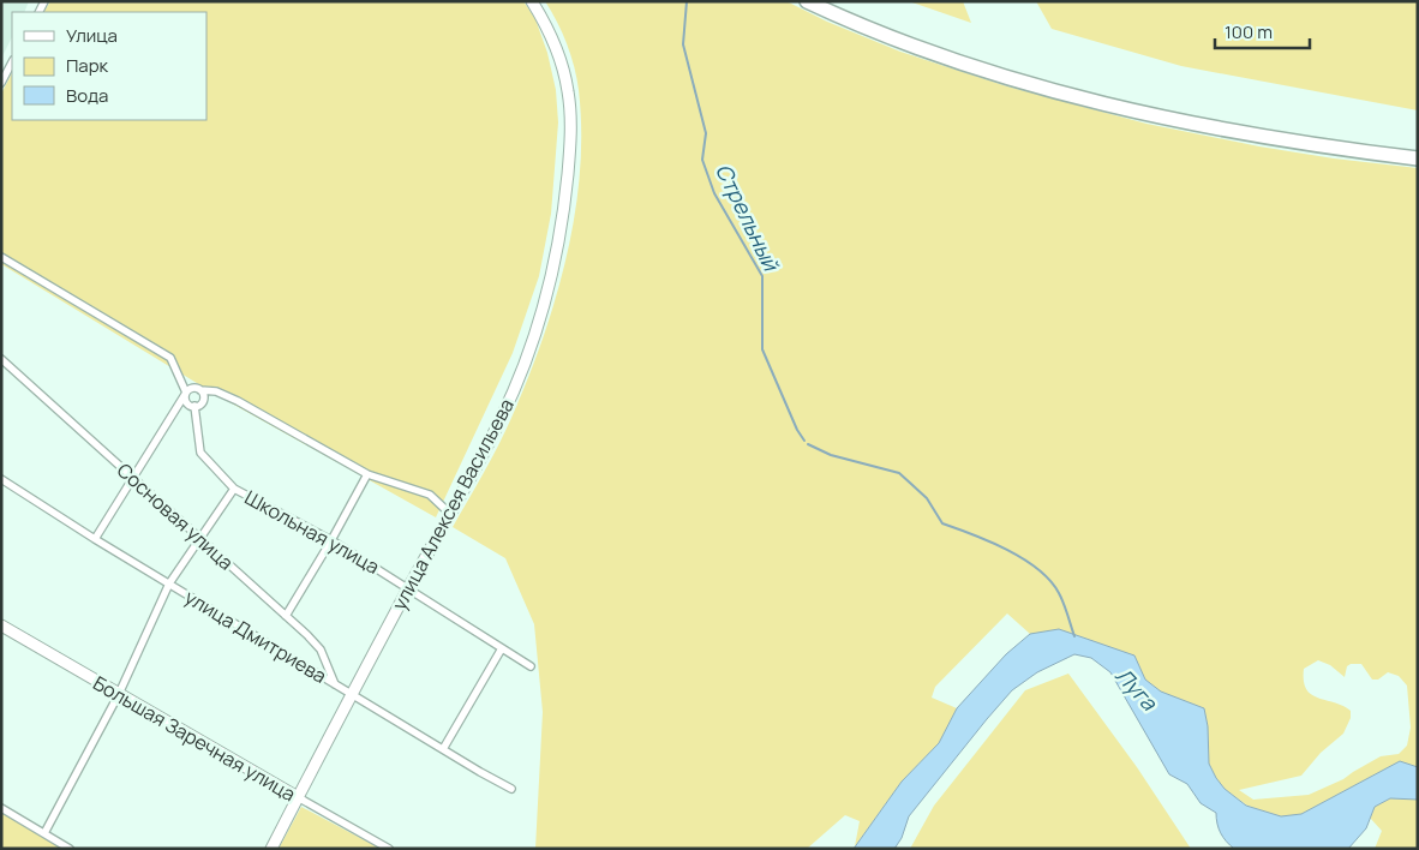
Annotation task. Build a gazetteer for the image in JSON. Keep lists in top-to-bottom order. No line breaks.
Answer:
{"streets":{"main road":["улица Алексея Васильева","Большая Заречная улица"],"street":["Сосновая улица","Школьная улица","улица Дмитриева"]},"crossings":[["улица Алексея Васильева","Школьная улица"],["улица Алексея Васильева","улица Дмитриева"],["улица Алексея Васильева","Большая Заречная улица"],["Сосновая улица","улица Дмитриева"]],"water":["Стрельный","Луга"],"legend":["Улица","Парк","Вода"],"scale_bar":"100 m"}
